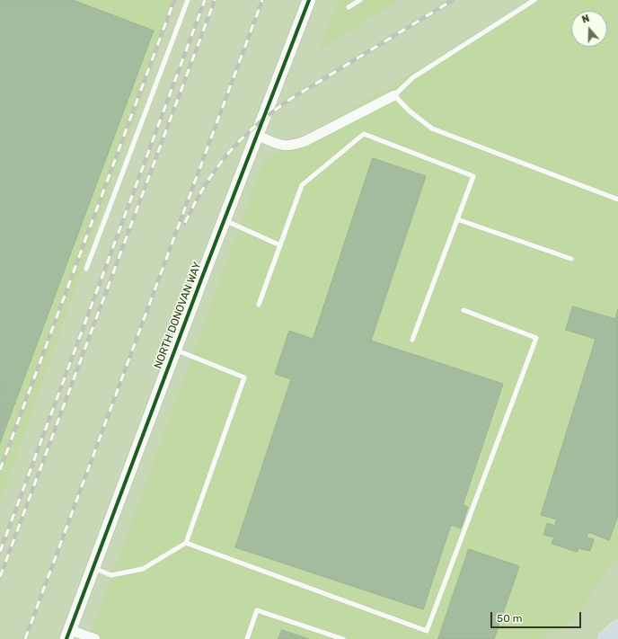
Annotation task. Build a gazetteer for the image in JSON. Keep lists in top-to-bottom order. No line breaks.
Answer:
{"streets":{"street":["NORTH DONOVAN WAY"]},"scale_bar":"50 m","north":"top"}
